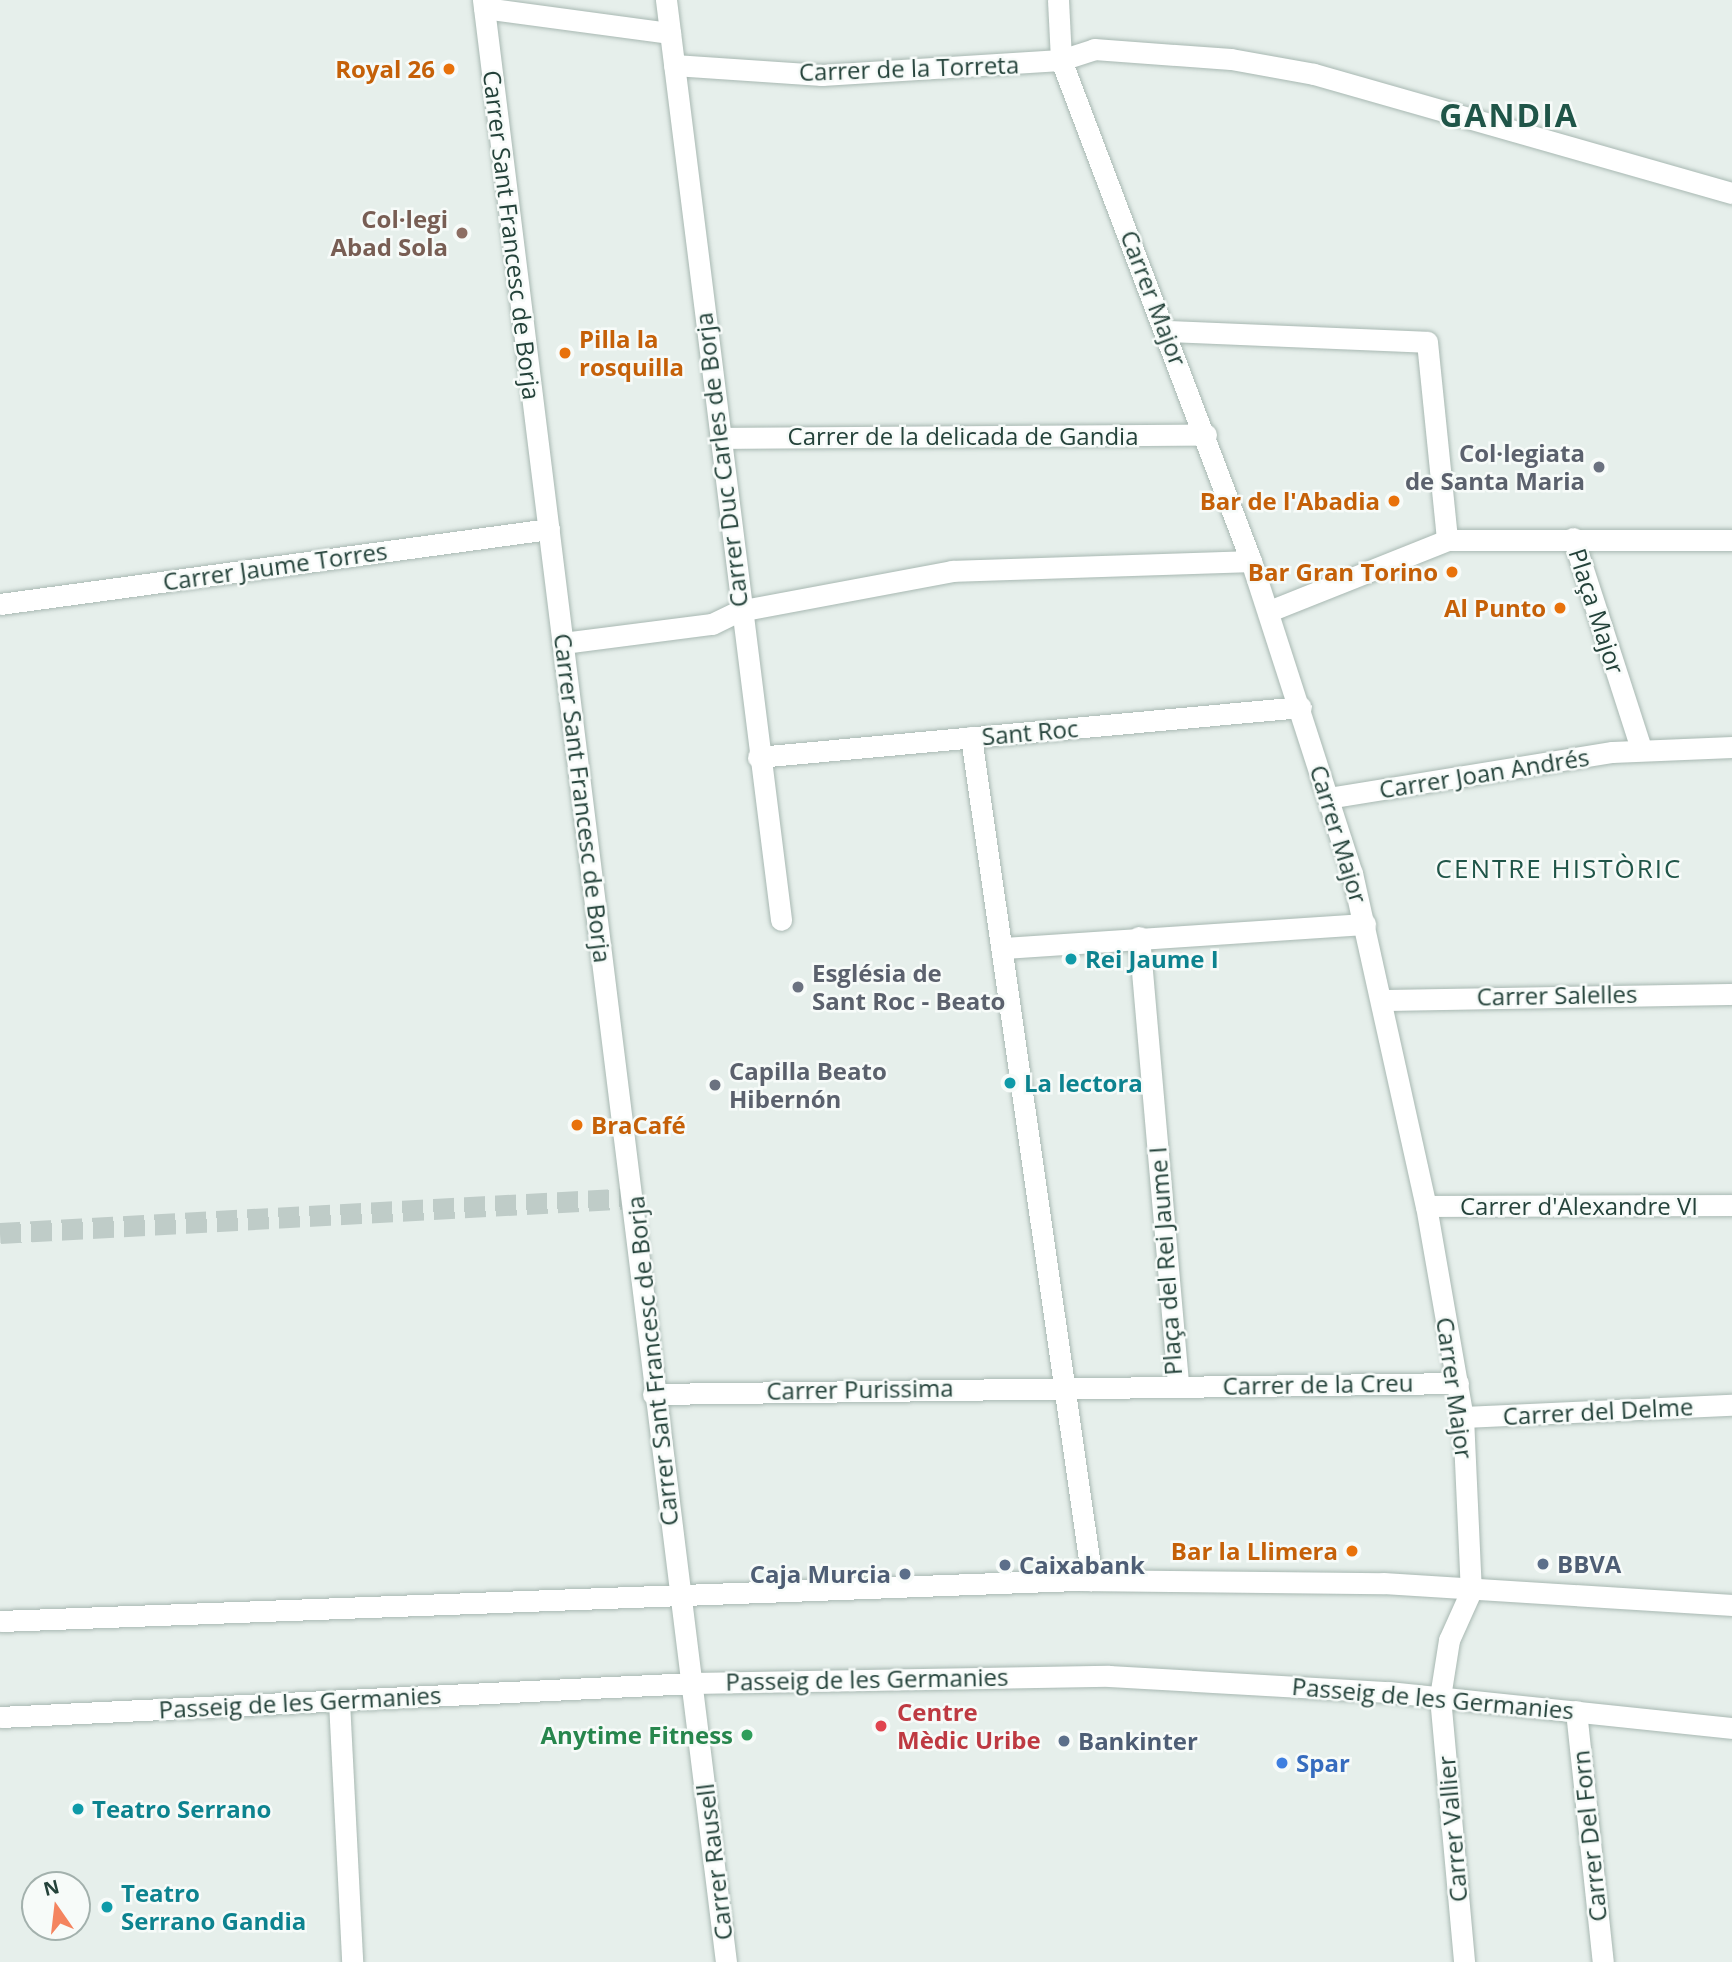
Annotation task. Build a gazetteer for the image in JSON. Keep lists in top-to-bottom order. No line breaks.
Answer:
{"streets":{"street":["Carrer de la Torreta","Carrer Sant Francesc de Borja","Carrer Major","Carrer de la delicada de Gandia","Carrer Duc Carles de Borja","Carrer Jaume Torres","Plaça Major","Sant Roc","Carrer Joan Andrés","Carrer Salelles","Carrer d'Alexandre VI","Plaça del Rei Jaume I","Carrer de la Creu","Carrer Purissima","Carrer del Delme","Passeig de les Germanies","Carrer Vallier","Carrer Del Forn","Carrer Rausell"]},"crossings":[["Carrer de la Torreta","Carrer Major"],["Carrer de la Torreta","Carrer Duc Carles de Borja"],["Carrer Sant Francesc de Borja","Carrer Jaume Torres"],["Carrer Sant Francesc de Borja","Carrer Purissima"],["Carrer Sant Francesc de Borja","Carrer Rausell"],["Carrer Major","Carrer de la delicada de Gandia"],["Carrer Major","Sant Roc"],["Carrer Major","Carrer Joan Andrés"],["Carrer Major","Carrer Salelles"],["Carrer Major","Carrer d'Alexandre VI"],["Carrer Major","Carrer de la Creu"],["Carrer Major","Carrer del Delme"],["Carrer Major","Passeig de les Germanies"],["Carrer Major","Carrer Vallier"],["Carrer de la delicada de Gandia","Carrer Duc Carles de Borja"],["Carrer Duc Carles de Borja","Sant Roc"],["Plaça Major","Carrer Joan Andrés"],["Plaça del Rei Jaume I","Carrer de la Creu"],["Plaça del Rei Jaume I","Carrer Purissima"],["Passeig de les Germanies","Carrer Vallier"],["Passeig de les Germanies","Carrer Del Forn"],["Passeig de les Germanies","Carrer Rausell"]],"districts":["GANDIA","CENTRE HISTÒRIC"],"places":["Royal 26","Col·legi Abad Sola","Pilla la rosquilla","Col·legiata de Santa Maria","Bar de l'Abadia","Bar Gran Torino","Al Punto","Rei Jaume I","Església de Sant Roc - Beato","La lectora","Capilla Beato Hibernón","BraCafé","Bar la Llimera","BBVA","Caixabank","Caja Murcia","Centre Mèdic Uribe","Anytime Fitness","Bankinter","Spar","Teatro Serrano","Teatro Serrano Gandia"],"north":"top"}
